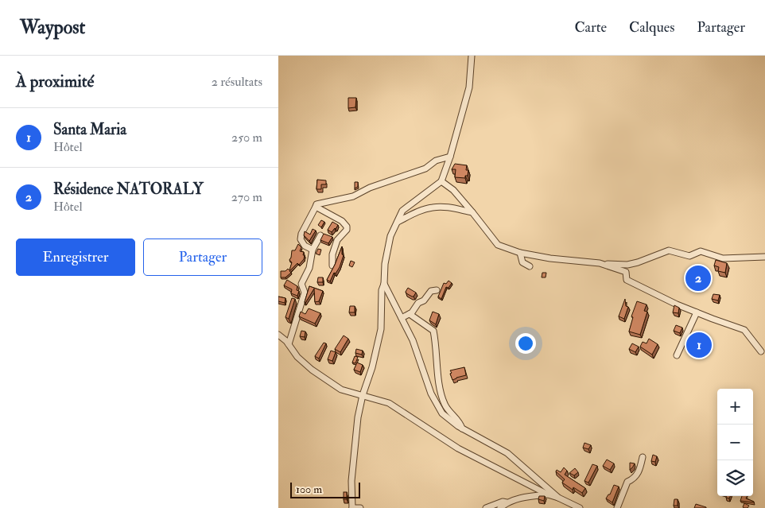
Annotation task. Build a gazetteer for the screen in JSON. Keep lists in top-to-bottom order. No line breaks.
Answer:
{"scale_bar":"100 m","page":{"header":"Waypost","nav":["Carte","Calques","Partager"],"heading":["À proximité","2 résultats"],"list":[{"mark":"1","name":"Santa Maria","note":"Hôtel","value":"250 m"},{"mark":"2","name":"Résidence NATORALY","note":"Hôtel","value":"270 m"}],"buttons":["Enregistrer","Partager"],"pins":["2","1"],"map_buttons":["+","−"],"scale":"100 m"}}
